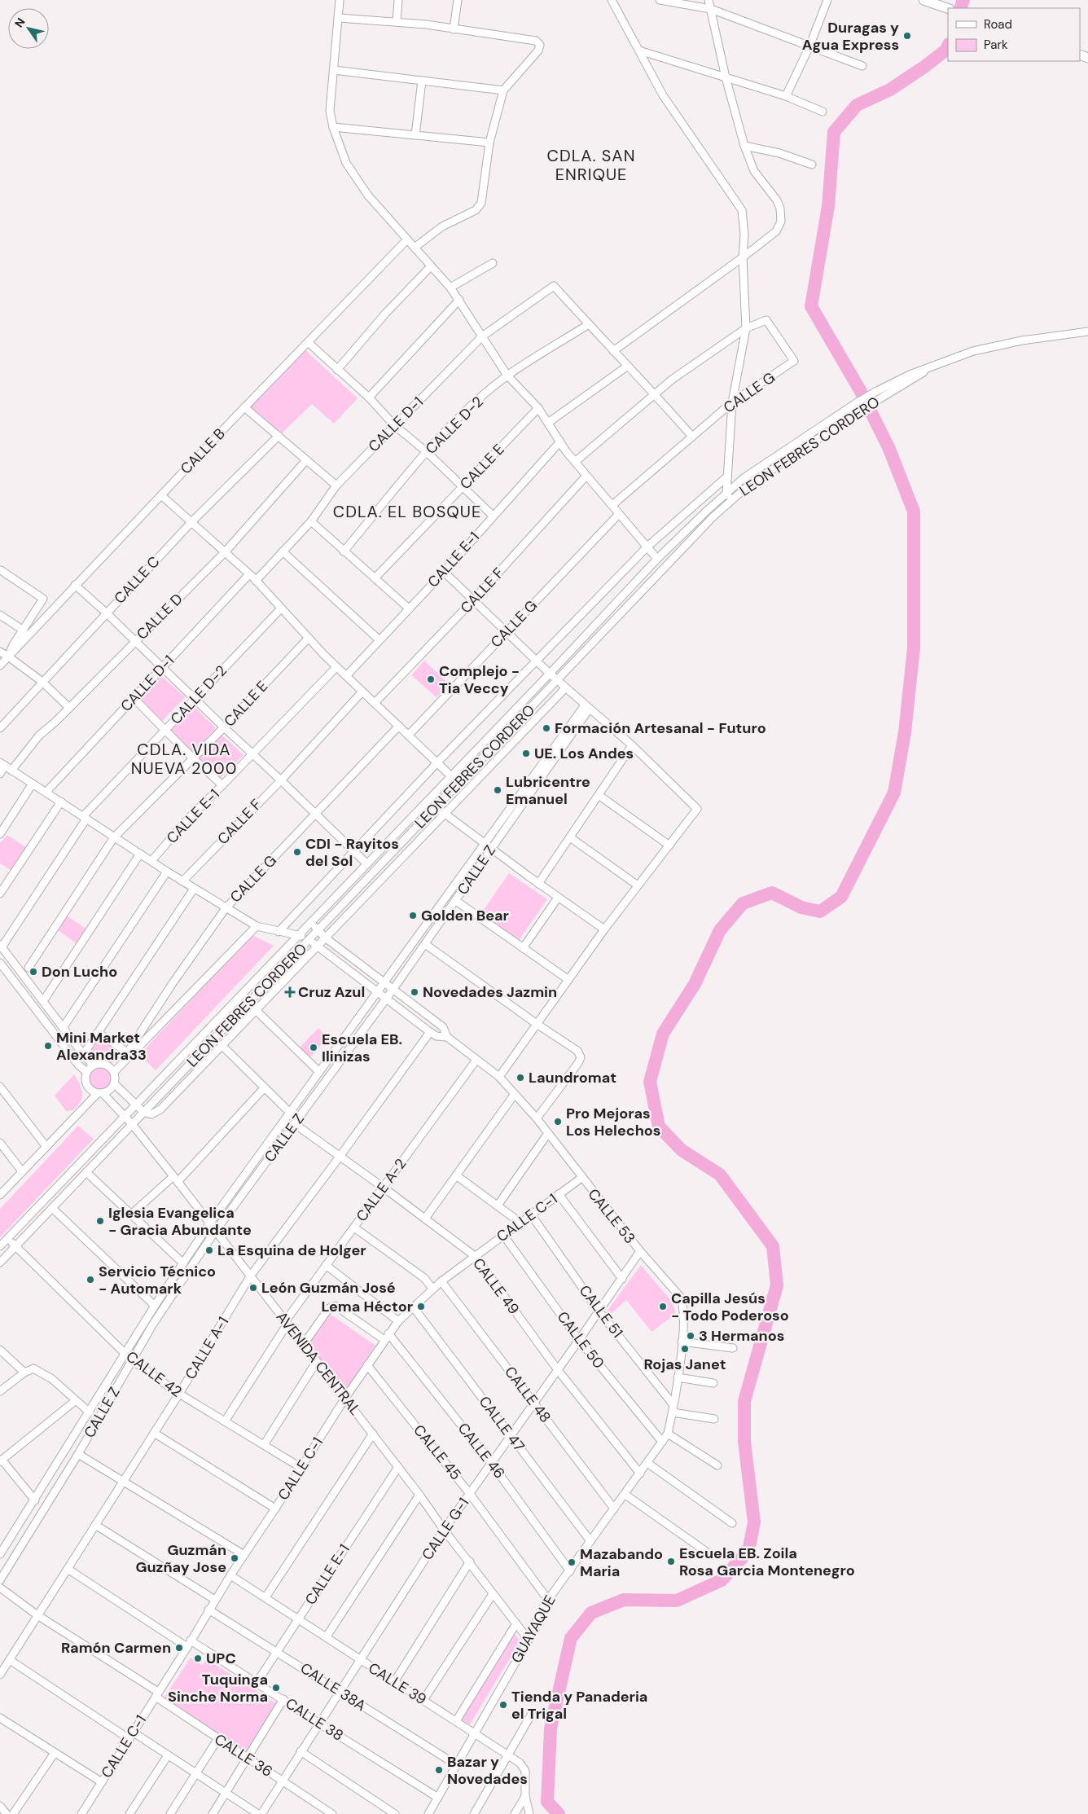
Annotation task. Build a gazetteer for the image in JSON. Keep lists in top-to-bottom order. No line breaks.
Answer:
{"streets":{"street":["CALLE G","CALLE D-1","CALLE D-2","LEON FEBRES CORDERO","CALLE B","CALLE E","CALLE E-1","CALLE C","CALLE F","CALLE D","CALLE Z","CALLE A-2","CALLE 53","CALLE C-1","CALLE 49","CALLE 51","CALLE 50","CALLE A-1","AVENIDA CENTRAL","CALLE 42","CALLE 48","CALLE 47","CALLE 46","CALLE 45","CALLE G-1","GUAYAQUE","CALLE 39","CALLE 38A","CALLE 38","CALLE 36"]},"crossings":[["CALLE G","CALLE 53"],["CALLE D-1","CALLE D-2"],["CALLE D-1","CALLE 53"],["CALLE D-2","CALLE 53"],["LEON FEBRES CORDERO","CALLE 53"],["LEON FEBRES CORDERO","AVENIDA CENTRAL"],["LEON FEBRES CORDERO","CALLE 42"],["CALLE E","CALLE 53"],["CALLE E-1","CALLE 53"],["CALLE E-1","AVENIDA CENTRAL"],["CALLE E-1","CALLE 39"],["CALLE E-1","CALLE 38A"],["CALLE E-1","CALLE 38"],["CALLE F","CALLE 53"],["CALLE D","CALLE 53"],["CALLE Z","CALLE 53"],["CALLE Z","CALLE 49"],["CALLE Z","AVENIDA CENTRAL"],["CALLE Z","CALLE 42"],["CALLE A-2","CALLE 53"],["CALLE A-2","CALLE 49"],["CALLE A-2","AVENIDA CENTRAL"],["CALLE A-2","CALLE 42"],["CALLE 53","CALLE C-1"],["CALLE 53","CALLE 51"],["CALLE 53","CALLE A-1"],["CALLE 53","CALLE G-1"],["CALLE 53","GUAYAQUE"],["CALLE C-1","CALLE 49"],["CALLE C-1","CALLE 51"],["CALLE C-1","CALLE 50"],["CALLE C-1","AVENIDA CENTRAL"],["CALLE C-1","CALLE 42"],["CALLE C-1","CALLE 48"],["CALLE C-1","CALLE 47"],["CALLE C-1","CALLE 46"],["CALLE C-1","CALLE 45"],["CALLE C-1","CALLE 39"],["CALLE C-1","CALLE 38A"],["CALLE C-1","CALLE 38"],["CALLE C-1","CALLE 36"],["CALLE 49","CALLE A-1"],["CALLE 49","CALLE G-1"],["CALLE 49","GUAYAQUE"],["CALLE 51","CALLE G-1"],["CALLE 50","CALLE G-1"],["CALLE 50","GUAYAQUE"],["CALLE A-1","AVENIDA CENTRAL"],["CALLE A-1","CALLE 42"],["CALLE A-1","CALLE 38"],["CALLE A-1","CALLE 36"],["AVENIDA CENTRAL","CALLE 46"],["AVENIDA CENTRAL","CALLE G-1"],["AVENIDA CENTRAL","GUAYAQUE"],["CALLE 48","CALLE G-1"],["CALLE 48","GUAYAQUE"],["CALLE 47","CALLE G-1"],["CALLE 47","GUAYAQUE"],["CALLE 46","CALLE G-1"],["CALLE 46","GUAYAQUE"],["CALLE 45","CALLE G-1"],["CALLE 45","GUAYAQUE"],["CALLE G-1","CALLE 39"],["CALLE G-1","CALLE 38A"],["CALLE G-1","CALLE 38"],["CALLE G-1","CALLE 36"],["GUAYAQUE","CALLE 39"],["GUAYAQUE","CALLE 38A"],["GUAYAQUE","CALLE 38"]],"districts":["CDLA. SAN ENRIQUE","CDLA. EL BOSQUE","CDLA. VIDA NUEVA 2000"],"places":{"other":["Duragas y Agua Express","Complejo - Tia Veccy","Formación Artesanal - Futuro","UE. Los Andes","Lubricentre Emanuel","CDI - Rayitos del Sol","Golden Bear","Don Lucho","Novedades Jazmin","Mini Market Alexandra33","Escuela EB. Ilinizas","Laundromat","Pro Mejoras Los Helechos","Iglesia Evangelica - Gracia Abundante","La Esquina de Holger","Servicio Técnico - Automark","León Guzmán José","Lema Héctor","Capilla Jesús - Todo Poderoso","3 Hermanos","Rojas Janet","Guzmán Guzñay Jose","Escuela EB. Zoila Rosa Garcia Montenegro","Mazabando Maria","Ramón Carmen","UPC","Tuquinga Sinche Norma","Tienda y Panaderia el Trigal","Bazar y Novedades"],"health":["Cruz Azul"]},"legend":["Road","Park"],"north":"top left"}
